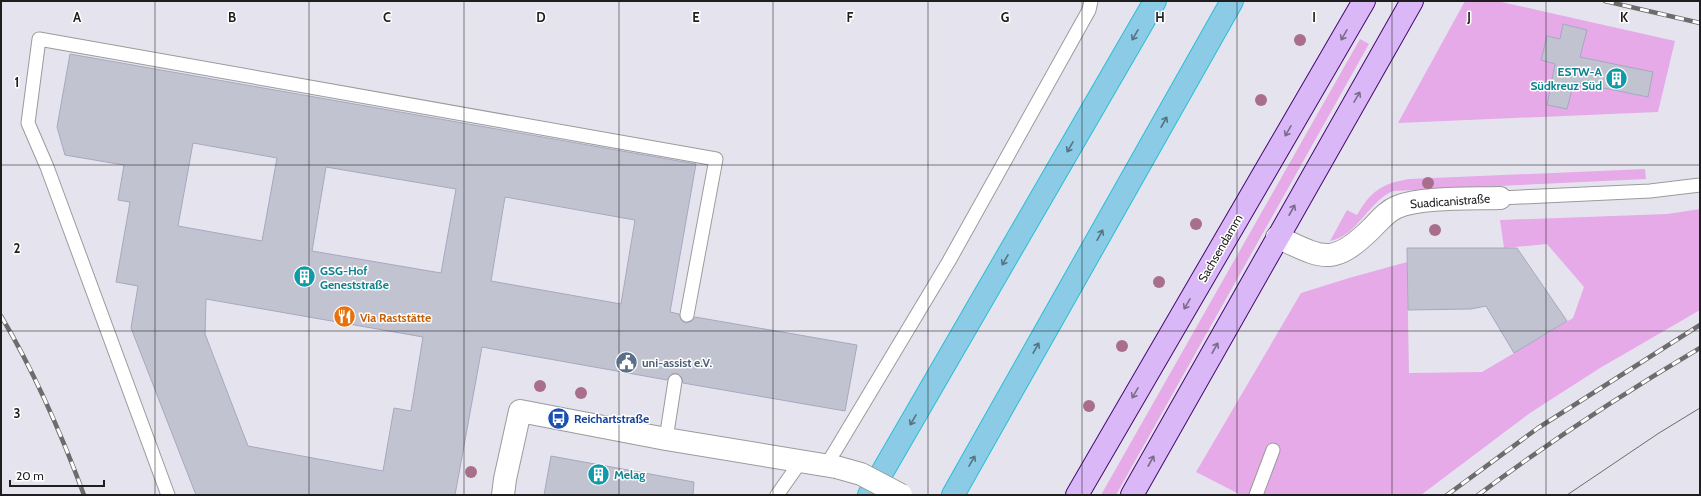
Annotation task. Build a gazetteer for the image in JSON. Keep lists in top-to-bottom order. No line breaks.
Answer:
{"streets":{"main road":["Sachsendamm"],"street":["Suadicanistraße"]},"places":{"building":["ESTW-A Südkreuz Süd","GSG-Hof Geneststraße","Melag"],"restaurant":["Via Raststätte"],"public building":["uni-assist e.V."],"bus stop":["Reichartstraße"]},"scale_bar":"20 m","grid":{"columns":["A","B","C","D","E","F","G","H","I","J","K"],"rows":["1","2","3"]}}
